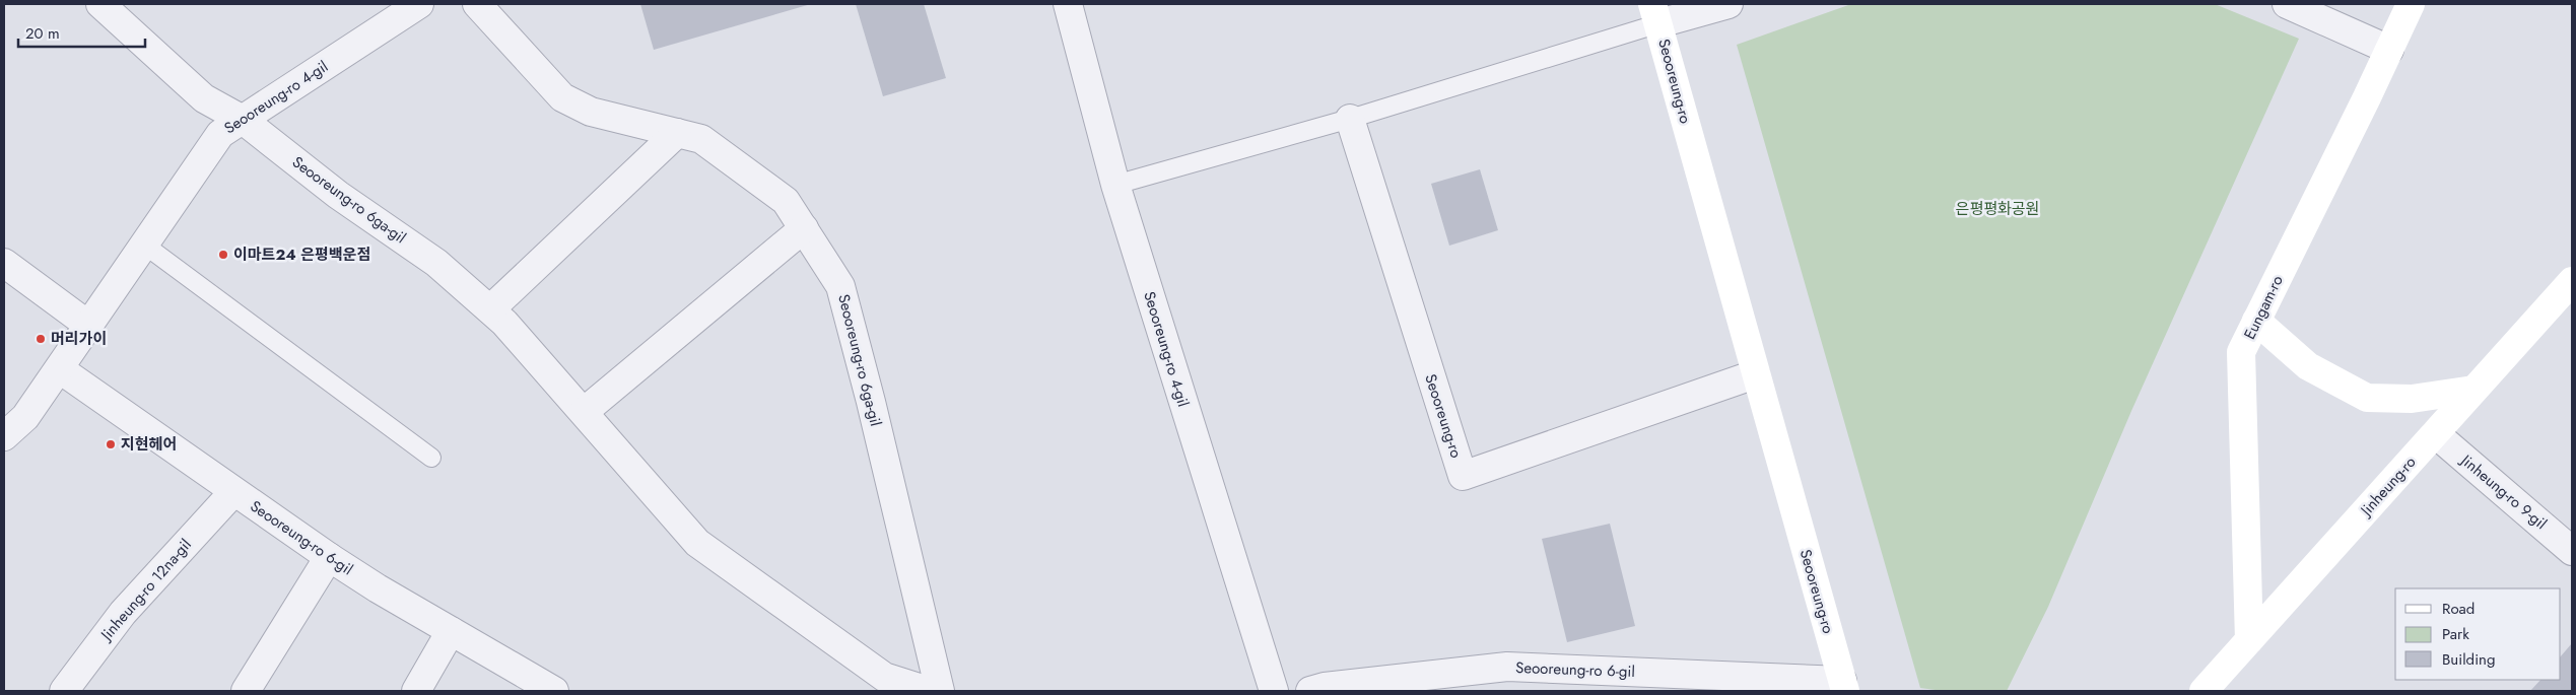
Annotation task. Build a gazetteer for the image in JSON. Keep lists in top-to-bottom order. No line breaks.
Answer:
{"streets":{"main road":["Seooreung-ro","Eungam-ro","Jinheung-ro"],"street":["Seooreung-ro 4-gil","Seooreung-ro 6ga-gil","Jinheung-ro 9-gil","Seooreung-ro 6-gil","Jinheung-ro 12na-gil"]},"crossings":[["Seooreung-ro","Seooreung-ro 4-gil"],["Seooreung-ro","Seooreung-ro 6-gil"],["Seooreung-ro 4-gil","Seooreung-ro 6ga-gil"],["Seooreung-ro 4-gil","Seooreung-ro 6-gil"],["Eungam-ro","Jinheung-ro"],["Jinheung-ro","Jinheung-ro 9-gil"],["Seooreung-ro 6-gil","Jinheung-ro 12na-gil"]],"parks":["은평평화공원"],"places":["이마트24 은평백운점","머리가이","지현헤어"],"legend":["Road","Park","Building"],"scale_bar":"20 m"}
